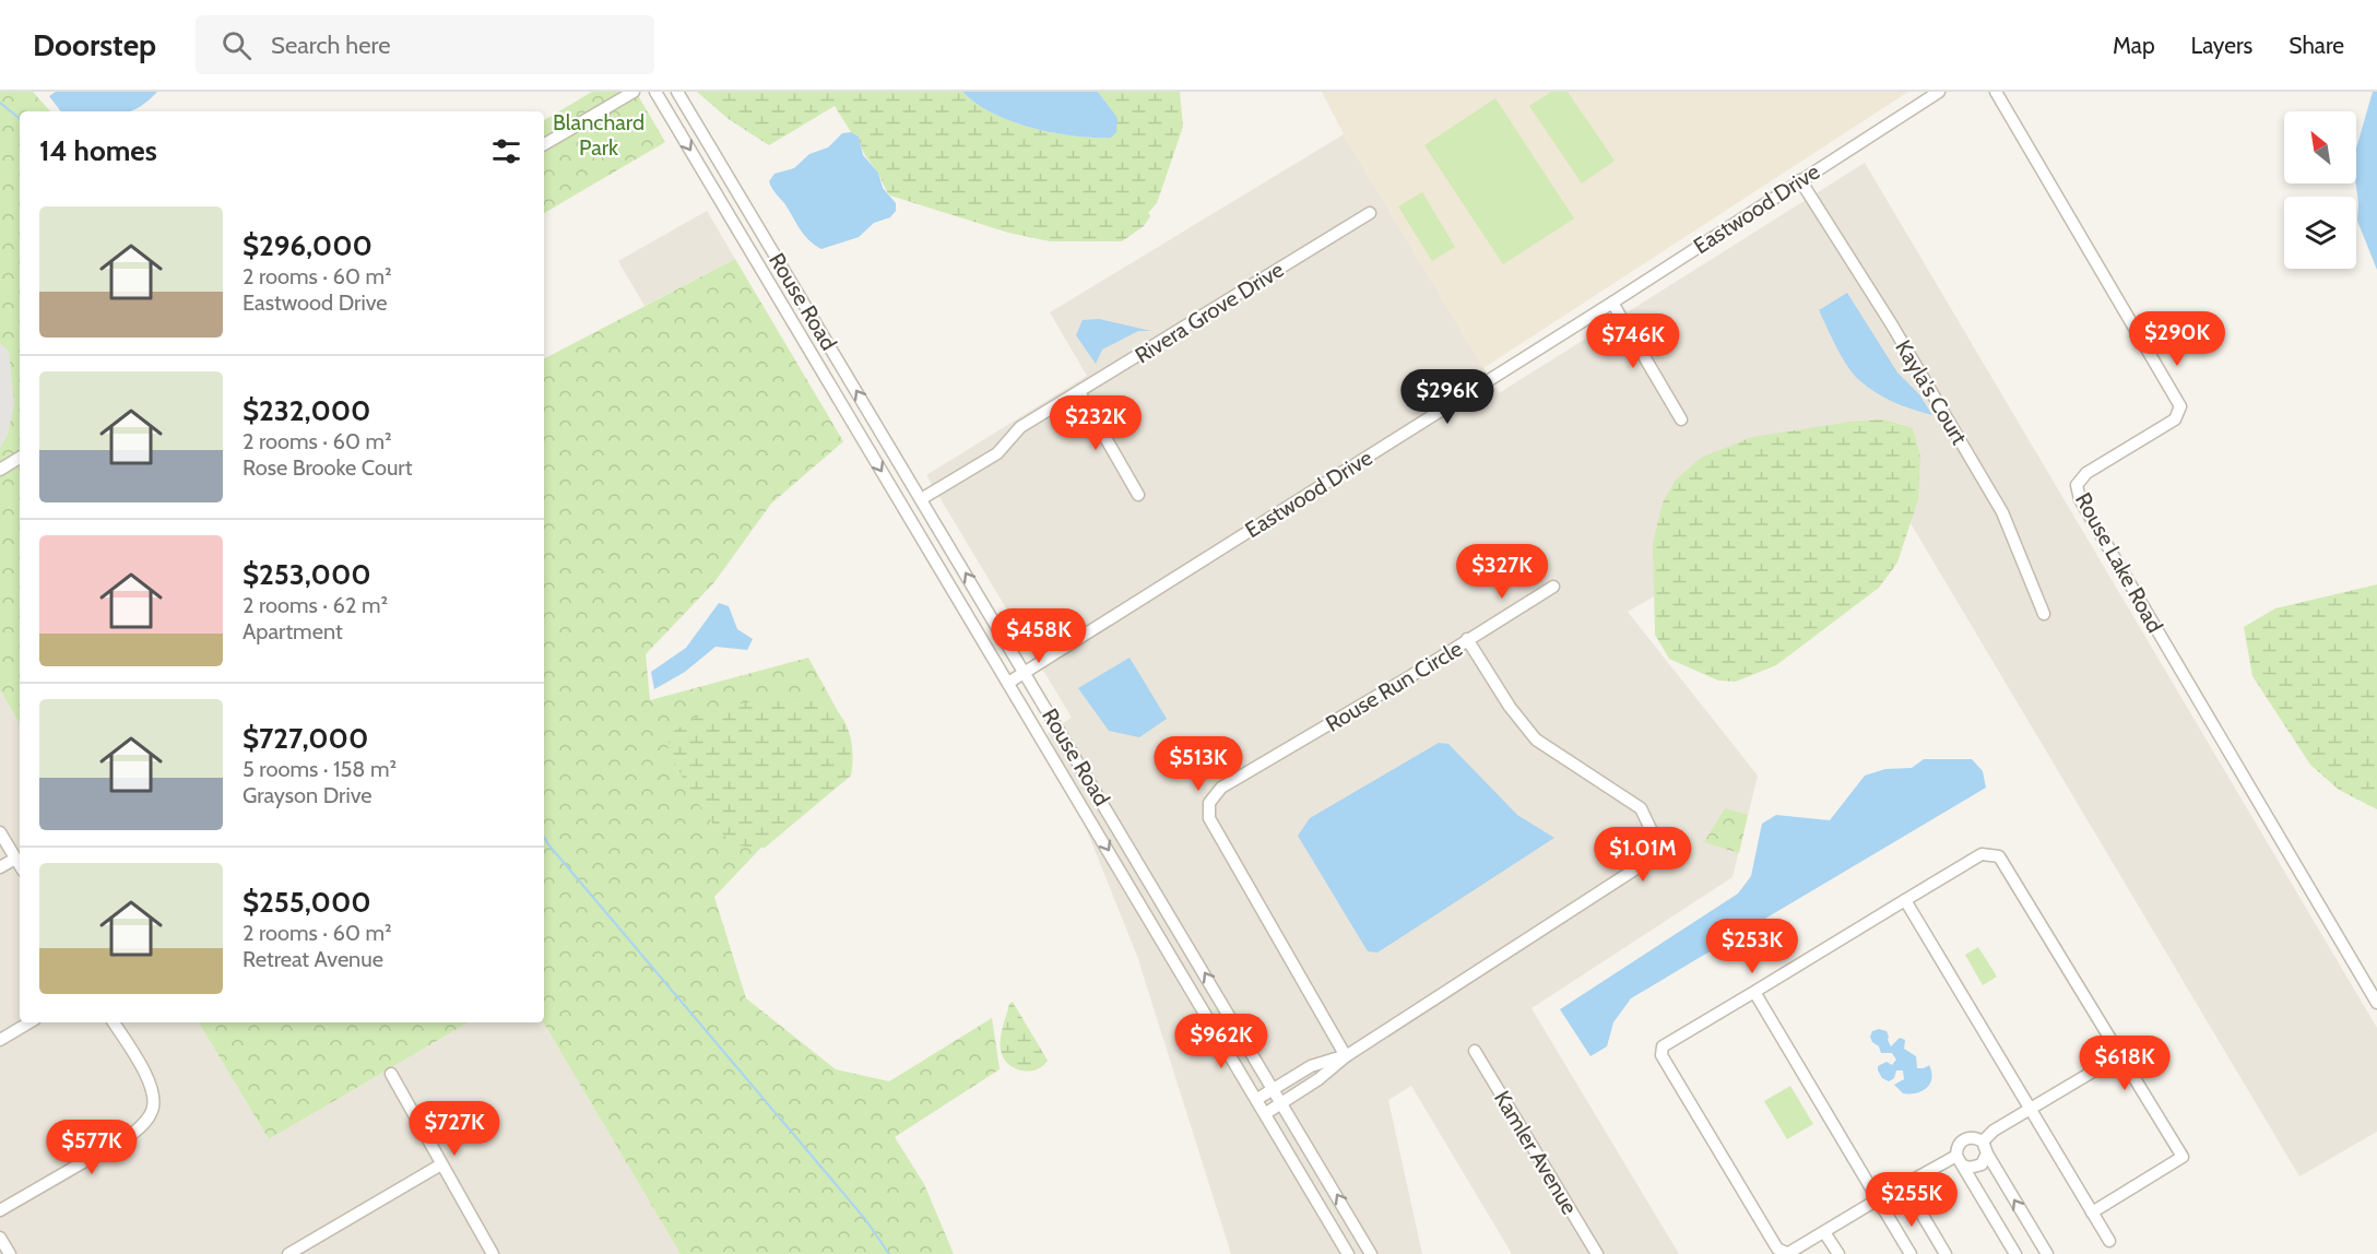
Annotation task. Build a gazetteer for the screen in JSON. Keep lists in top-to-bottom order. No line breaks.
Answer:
{"streets":{"street":["Eastwood Drive","Rouse Road","Rivera Grove Drive","Kayla's Court","Rouse Lake Road","Rouse Run Circle","Kamler Avenue"]},"crossings":[["Eastwood Drive","Rouse Road"],["Eastwood Drive","Kayla's Court"],["Rouse Road","Rivera Grove Drive"],["Rouse Road","Rouse Run Circle"]],"parks":["Blanchard Park"],"north":"top left","page":{"header":"Doorstep","search":"Search here","nav":["Map","Layers","Share"],"heading":"14 homes","list":[{"name":"$296,000","note":"2 rooms · 60 m² · Eastwood Drive"},{"name":"$232,000","note":"2 rooms · 60 m² · Rose Brooke Court"},{"name":"$253,000","note":"2 rooms · 62 m² · Apartment"},{"name":"$727,000","note":"5 rooms · 158 m² · Grayson Drive"},{"name":"$255,000","note":"2 rooms · 60 m² · Retreat Avenue"}],"price":["$290K","$746K","$296K","$232K","$327K","$458K","$513K","$1.01M","$253K","$962K","$618K","$727K","$577K","$255K"]}}
